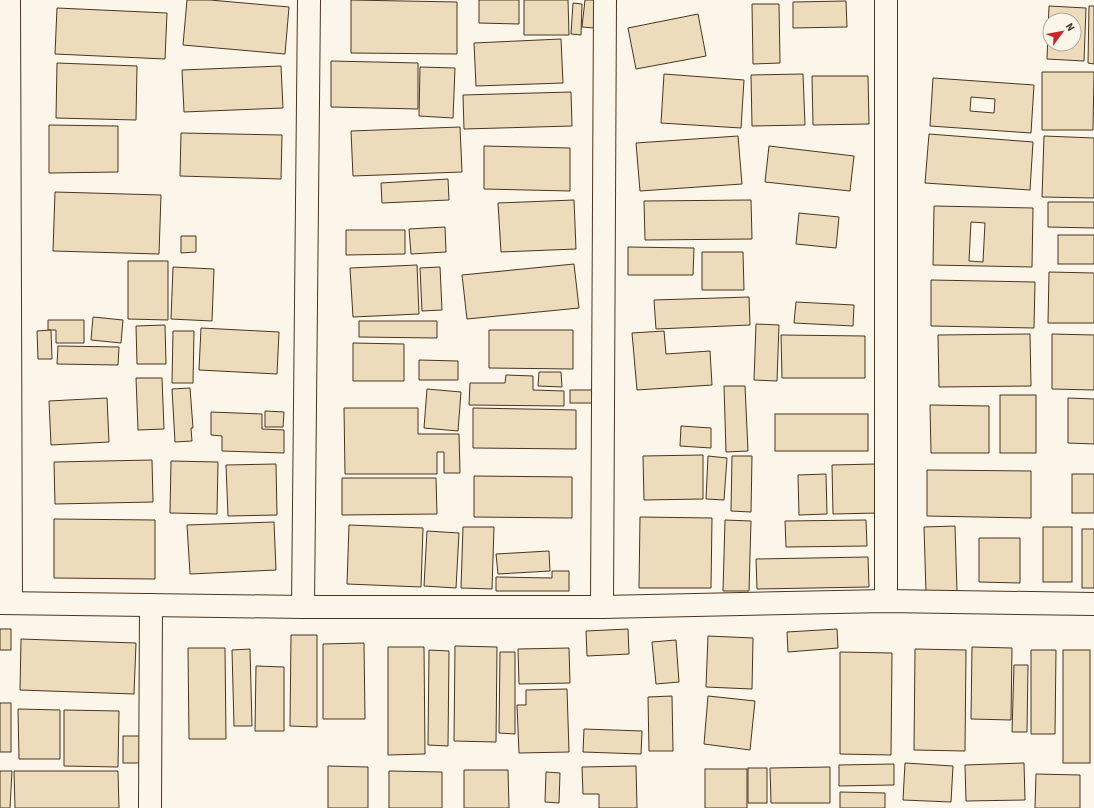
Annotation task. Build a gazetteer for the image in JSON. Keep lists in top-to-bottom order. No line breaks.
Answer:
{"north":"top right"}
